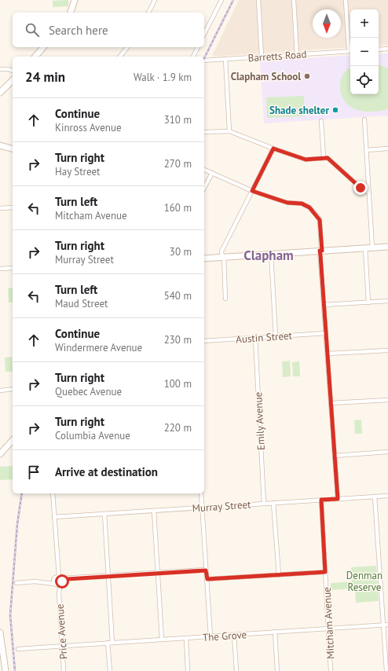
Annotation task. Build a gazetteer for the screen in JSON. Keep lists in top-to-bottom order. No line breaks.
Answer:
{"streets":{"street":["Barretts Road","Austin Street","Emily Avenue","Murray Street","Mitcham Avenue","Price Avenue","The Grove"]},"crossings":[["Austin Street","Emily Avenue"],["Emily Avenue","Murray Street"],["Murray Street","Mitcham Avenue"],["Murray Street","Price Avenue"],["Mitcham Avenue","The Grove"],["Price Avenue","The Grove"]],"districts":["Clapham"],"parks":["Denman Reserve"],"places":["Clapham School","Shade shelter"],"north":"bottom","page":{"map_buttons":["+","−"],"search":"Search here","heading":["24 min","Walk · 1.9 km"],"list":[["Continue","Kinross Avenue","310 m"],["Turn right","Hay Street","270 m"],["Turn left","Mitcham Avenue","160 m"],["Turn right","Murray Street","30 m"],["Turn left","Maud Street","540 m"],["Continue","Windermere Avenue","230 m"],["Turn right","Quebec Avenue","100 m"],["Turn right","Columbia Avenue","220 m"],"Arrive at destination"]}}
